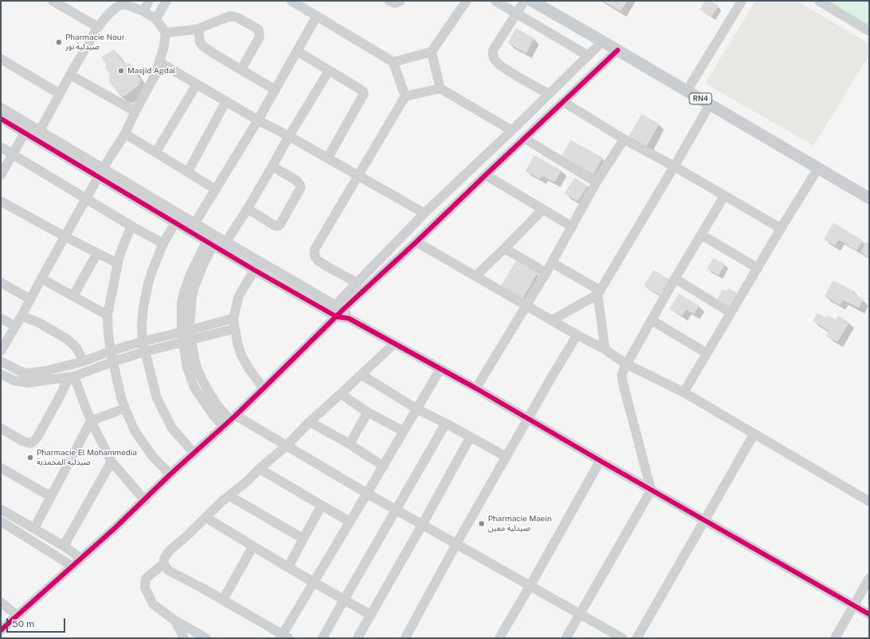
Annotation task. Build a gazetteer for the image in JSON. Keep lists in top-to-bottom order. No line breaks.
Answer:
{"streets":{"main road":["RN4"]},"places":["Pharmacie Nour صيدلية نور","Masjid Agdal","Pharmacie El Mohammedia صيدلية المحمدية","Pharmacie Maein صيدلية معين"],"scale_bar":"50 m"}
